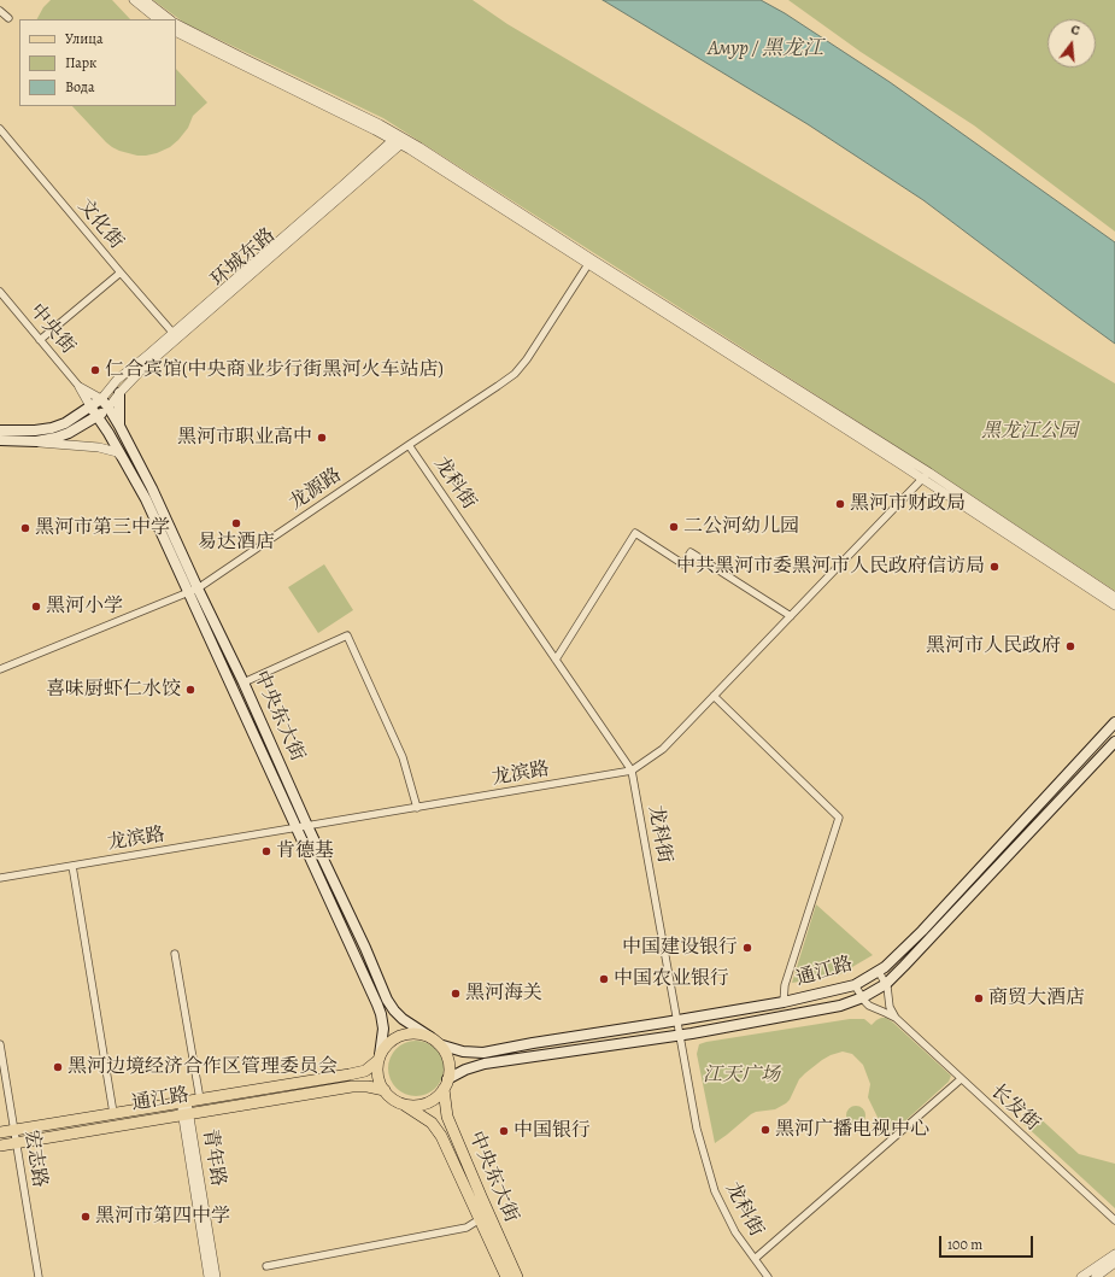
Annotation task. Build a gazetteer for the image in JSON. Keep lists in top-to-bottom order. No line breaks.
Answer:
{"streets":{"main road":["中央东大街","通江路"],"street":["文化街","环城东路","中央街","龙科街","龙源路","龙滨路","长发街","青年路","宏志路"]},"crossings":[["文化街","环城东路"],["环城东路","中央东大街"],["龙科街","龙源路"],["龙科街","龙滨路"],["龙科街","通江路"],["龙源路","中央东大街"],["中央东大街","龙滨路"],["中央东大街","通江路"],["通江路","长发街"],["通江路","青年路"],["通江路","宏志路"]],"water":["Амур / 黑龙江"],"parks":["黑龙江公园","江天广场"],"places":["仁合宾馆(中央商业步行街黑河火车站店)","黑河市职业高中","黑河市财政局","易达酒店","二公河幼儿园","黑河市第三中学","中共黑河市委黑河市人民政府信访局","黑河小学","黑河市人民政府","喜味厨虾仁水饺","肯德基","中国建设银行","中国农业银行","黑河海关","商贸大酒店","黑河边境经济合作区管理委员会","黑河广播电视中心","中国银行","黑河市第四中学"],"legend":["Улица","Парк","Вода"],"scale_bar":"100 m","north":"top"}
